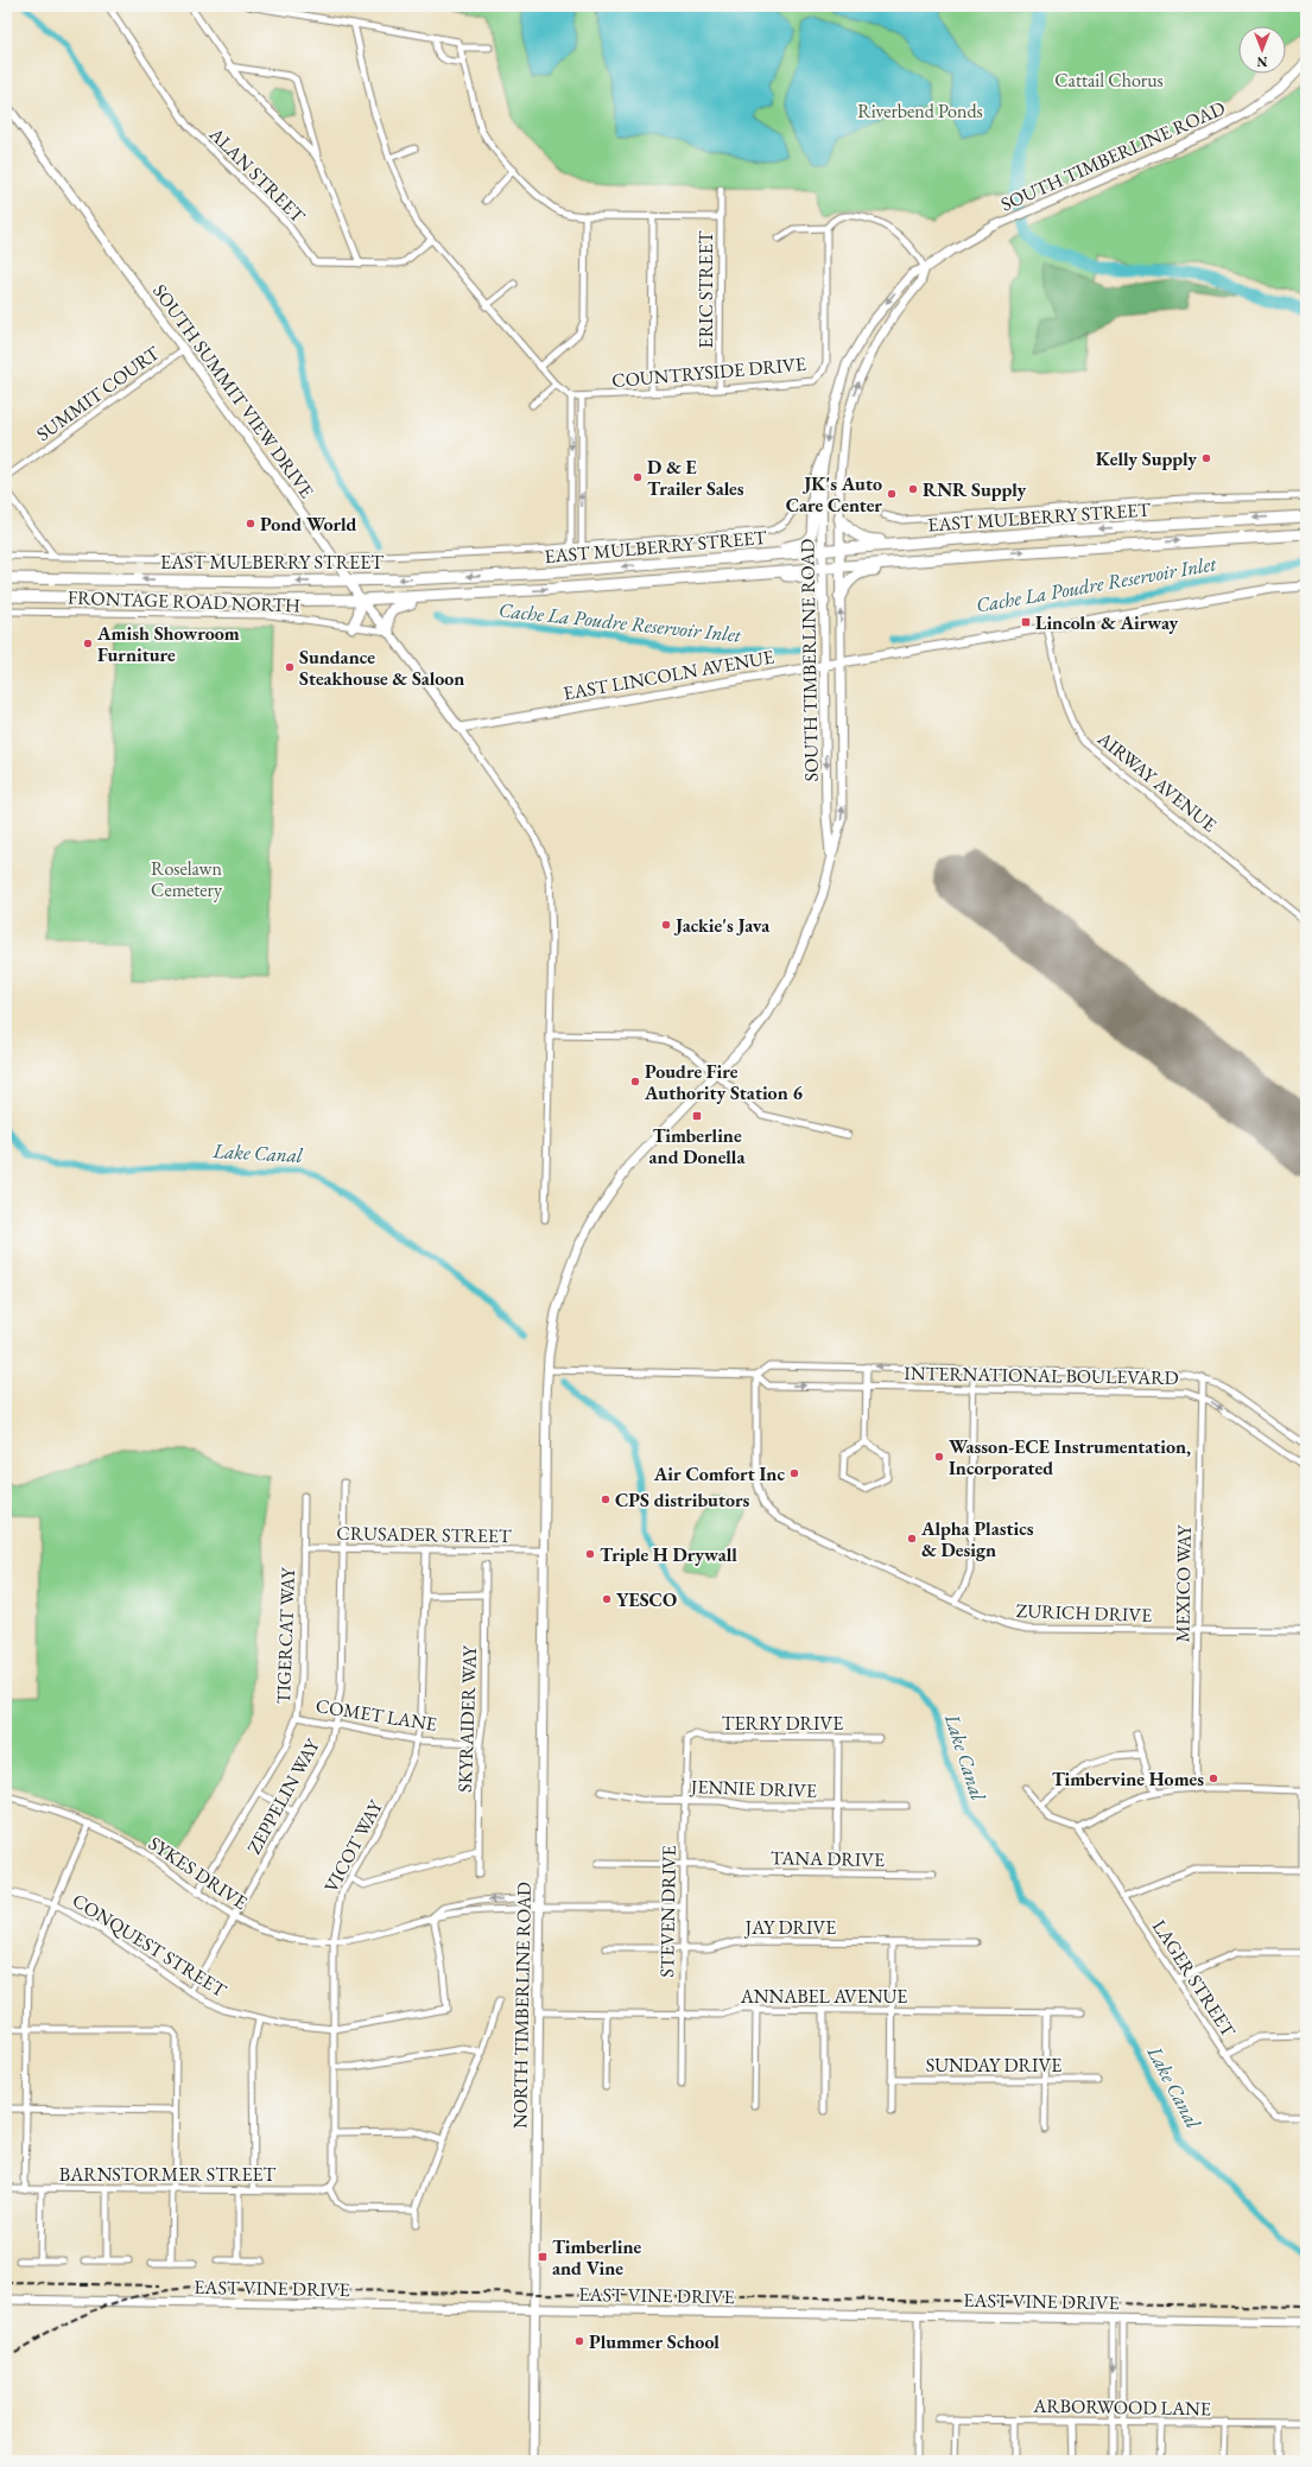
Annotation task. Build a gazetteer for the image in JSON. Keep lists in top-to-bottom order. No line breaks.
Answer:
{"streets":{"highway":["EAST MULBERRY STREET"],"main road":["SOUTH TIMBERLINE ROAD","SOUTH SUMMIT VIEW DRIVE","EAST LINCOLN AVENUE","NORTH TIMBERLINE ROAD","EAST VINE DRIVE"],"street":["ALAN STREET","ERIC STREET","COUNTRYSIDE DRIVE","SUMMIT COURT","FRONTAGE ROAD NORTH","AIRWAY AVENUE","INTERNATIONAL BOULEVARD","CRUSADER STREET","MEXICO WAY","ZURICH DRIVE","TIGERCAT WAY","COMET LANE","SKYRAIDER WAY","TERRY DRIVE","JENNIE DRIVE","ZEPPELIN WAY","VICOT WAY","TANA DRIVE","SYKES DRIVE","STEVEN DRIVE","JAY DRIVE","CONQUEST STREET","LAGER STREET","ANNABEL AVENUE","SUNDAY DRIVE","BARNSTORMER STREET","ARBORWOOD LANE"]},"crossings":[["SOUTH TIMBERLINE ROAD","EAST MULBERRY STREET"],["SOUTH TIMBERLINE ROAD","EAST LINCOLN AVENUE"],["SOUTH TIMBERLINE ROAD","INTERNATIONAL BOULEVARD"],["SOUTH TIMBERLINE ROAD","NORTH TIMBERLINE ROAD"],["ERIC STREET","COUNTRYSIDE DRIVE"],["SOUTH SUMMIT VIEW DRIVE","SUMMIT COURT"],["SOUTH SUMMIT VIEW DRIVE","EAST MULBERRY STREET"],["SOUTH SUMMIT VIEW DRIVE","FRONTAGE ROAD NORTH"],["SOUTH SUMMIT VIEW DRIVE","EAST LINCOLN AVENUE"],["EAST LINCOLN AVENUE","AIRWAY AVENUE"],["INTERNATIONAL BOULEVARD","MEXICO WAY"],["INTERNATIONAL BOULEVARD","ZURICH DRIVE"],["INTERNATIONAL BOULEVARD","NORTH TIMBERLINE ROAD"],["CRUSADER STREET","TIGERCAT WAY"],["CRUSADER STREET","ZEPPELIN WAY"],["CRUSADER STREET","VICOT WAY"],["CRUSADER STREET","NORTH TIMBERLINE ROAD"],["MEXICO WAY","ZURICH DRIVE"],["TIGERCAT WAY","COMET LANE"],["TIGERCAT WAY","SYKES DRIVE"],["COMET LANE","SKYRAIDER WAY"],["COMET LANE","ZEPPELIN WAY"],["COMET LANE","VICOT WAY"],["TERRY DRIVE","STEVEN DRIVE"],["JENNIE DRIVE","STEVEN DRIVE"],["ZEPPELIN WAY","SYKES DRIVE"],["ZEPPELIN WAY","CONQUEST STREET"],["VICOT WAY","SYKES DRIVE"],["VICOT WAY","CONQUEST STREET"],["VICOT WAY","BARNSTORMER STREET"],["TANA DRIVE","STEVEN DRIVE"],["SYKES DRIVE","CONQUEST STREET"],["STEVEN DRIVE","JAY DRIVE"],["STEVEN DRIVE","ANNABEL AVENUE"],["ANNABEL AVENUE","NORTH TIMBERLINE ROAD"],["NORTH TIMBERLINE ROAD","EAST VINE DRIVE"]],"water":["Cache La Poudre Reservoir Inlet","Lake Canal"],"parks":["Cattail Chorus","Riverbend Ponds","Roselawn Cemetery"],"places":{"other":["Kelly Supply","D & E Trailer Sales","RNR Supply","JK's Auto Care Center","Pond World","Amish Showroom Furniture","Sundance Steakhouse & Saloon","Jackie's Java","Poudre Fire Authority Station 6","Wasson-ECE Instrumentation, Incorporated","Air Comfort Inc","CPS distributors","Alpha Plastics & Design","Triple H Drywall","YESCO","Timbervine Homes","Plummer School"],"transit":["Lincoln & Airway","Timberline and Donella","Timberline and Vine"]},"north":"bottom"}
